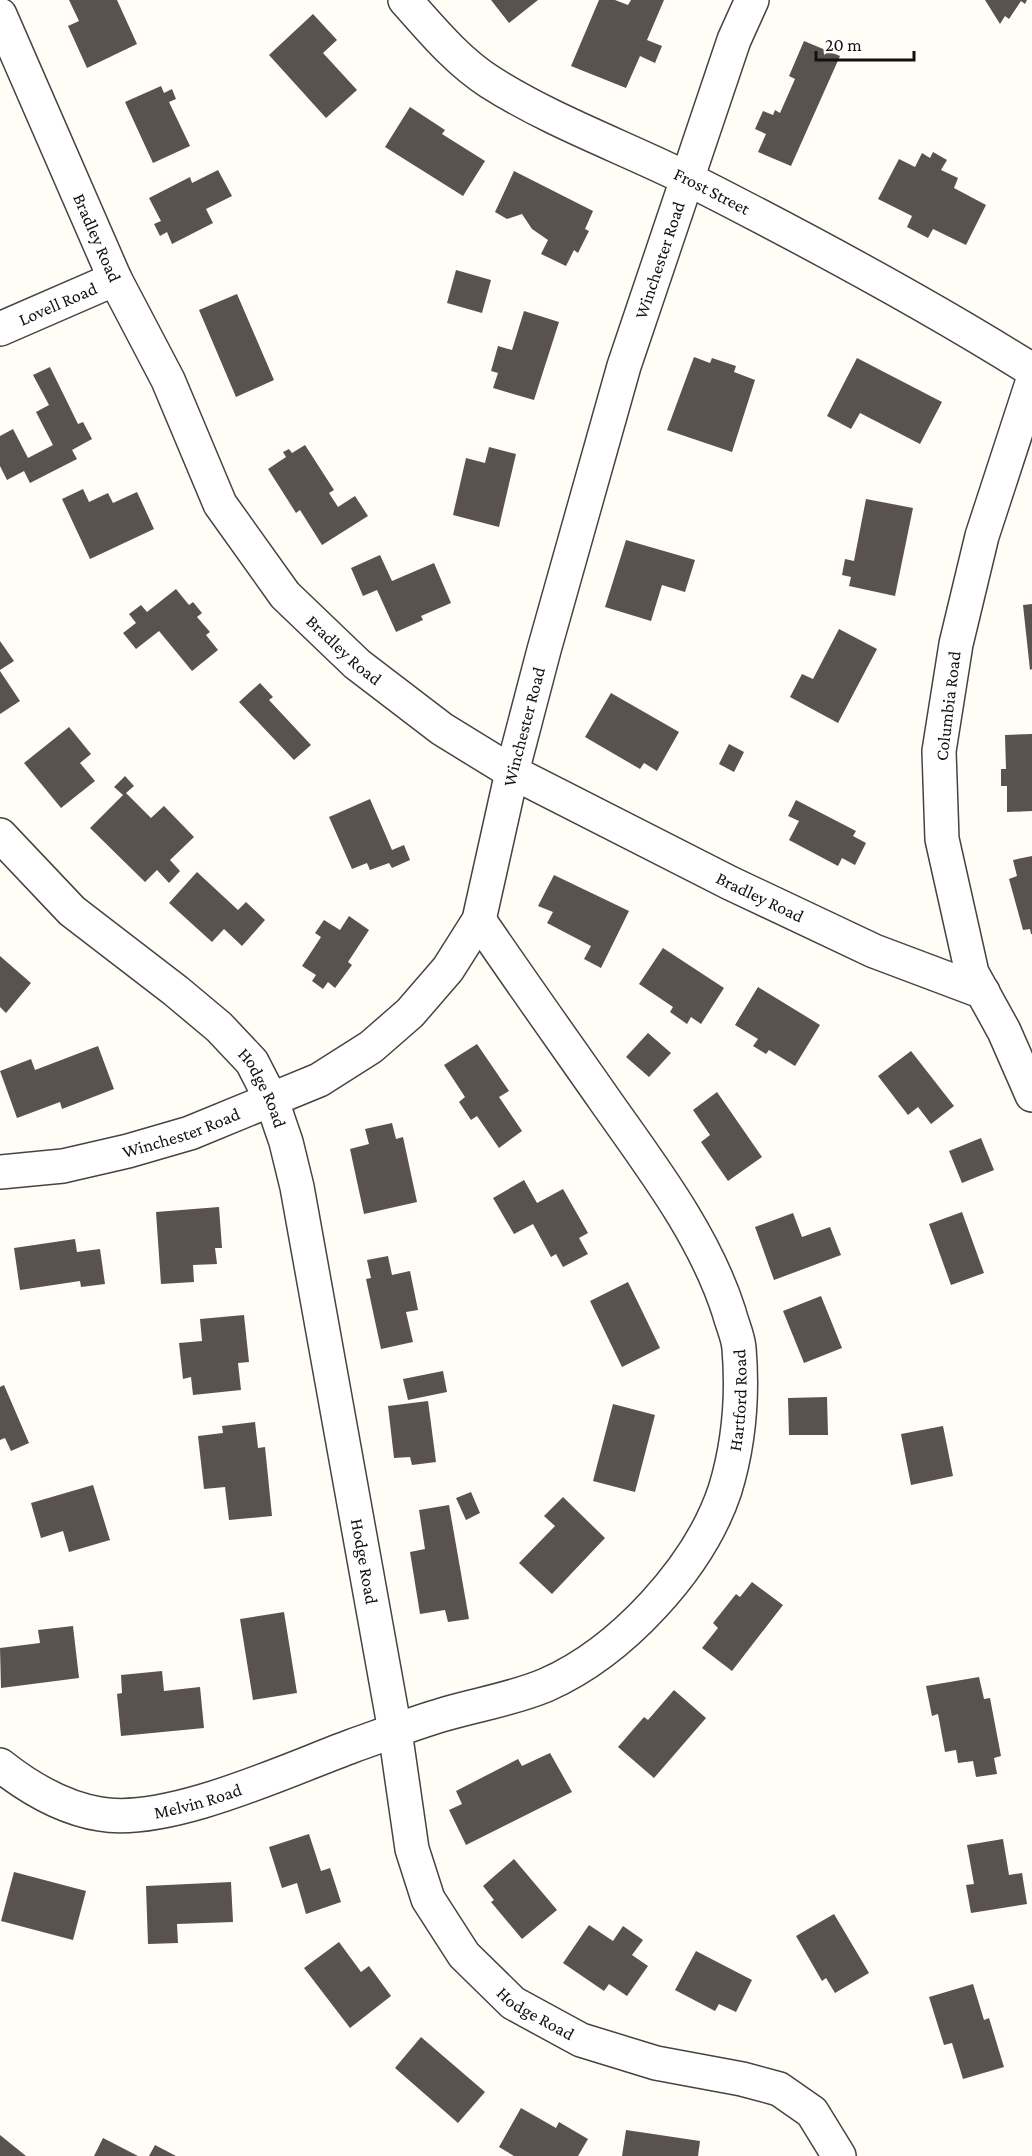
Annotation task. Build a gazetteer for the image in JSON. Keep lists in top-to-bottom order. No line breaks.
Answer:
{"streets":{"street":["Frost Street","Bradley Road","Winchester Road","Lovell Road","Columbia Road","Hodge Road","Hartford Road","Melvin Road"]},"crossings":[["Frost Street","Winchester Road"],["Bradley Road","Winchester Road"],["Bradley Road","Lovell Road"],["Bradley Road","Columbia Road"],["Winchester Road","Hodge Road"],["Winchester Road","Hartford Road"],["Hodge Road","Hartford Road"],["Hodge Road","Melvin Road"],["Hartford Road","Melvin Road"]],"scale_bar":"20 m"}
